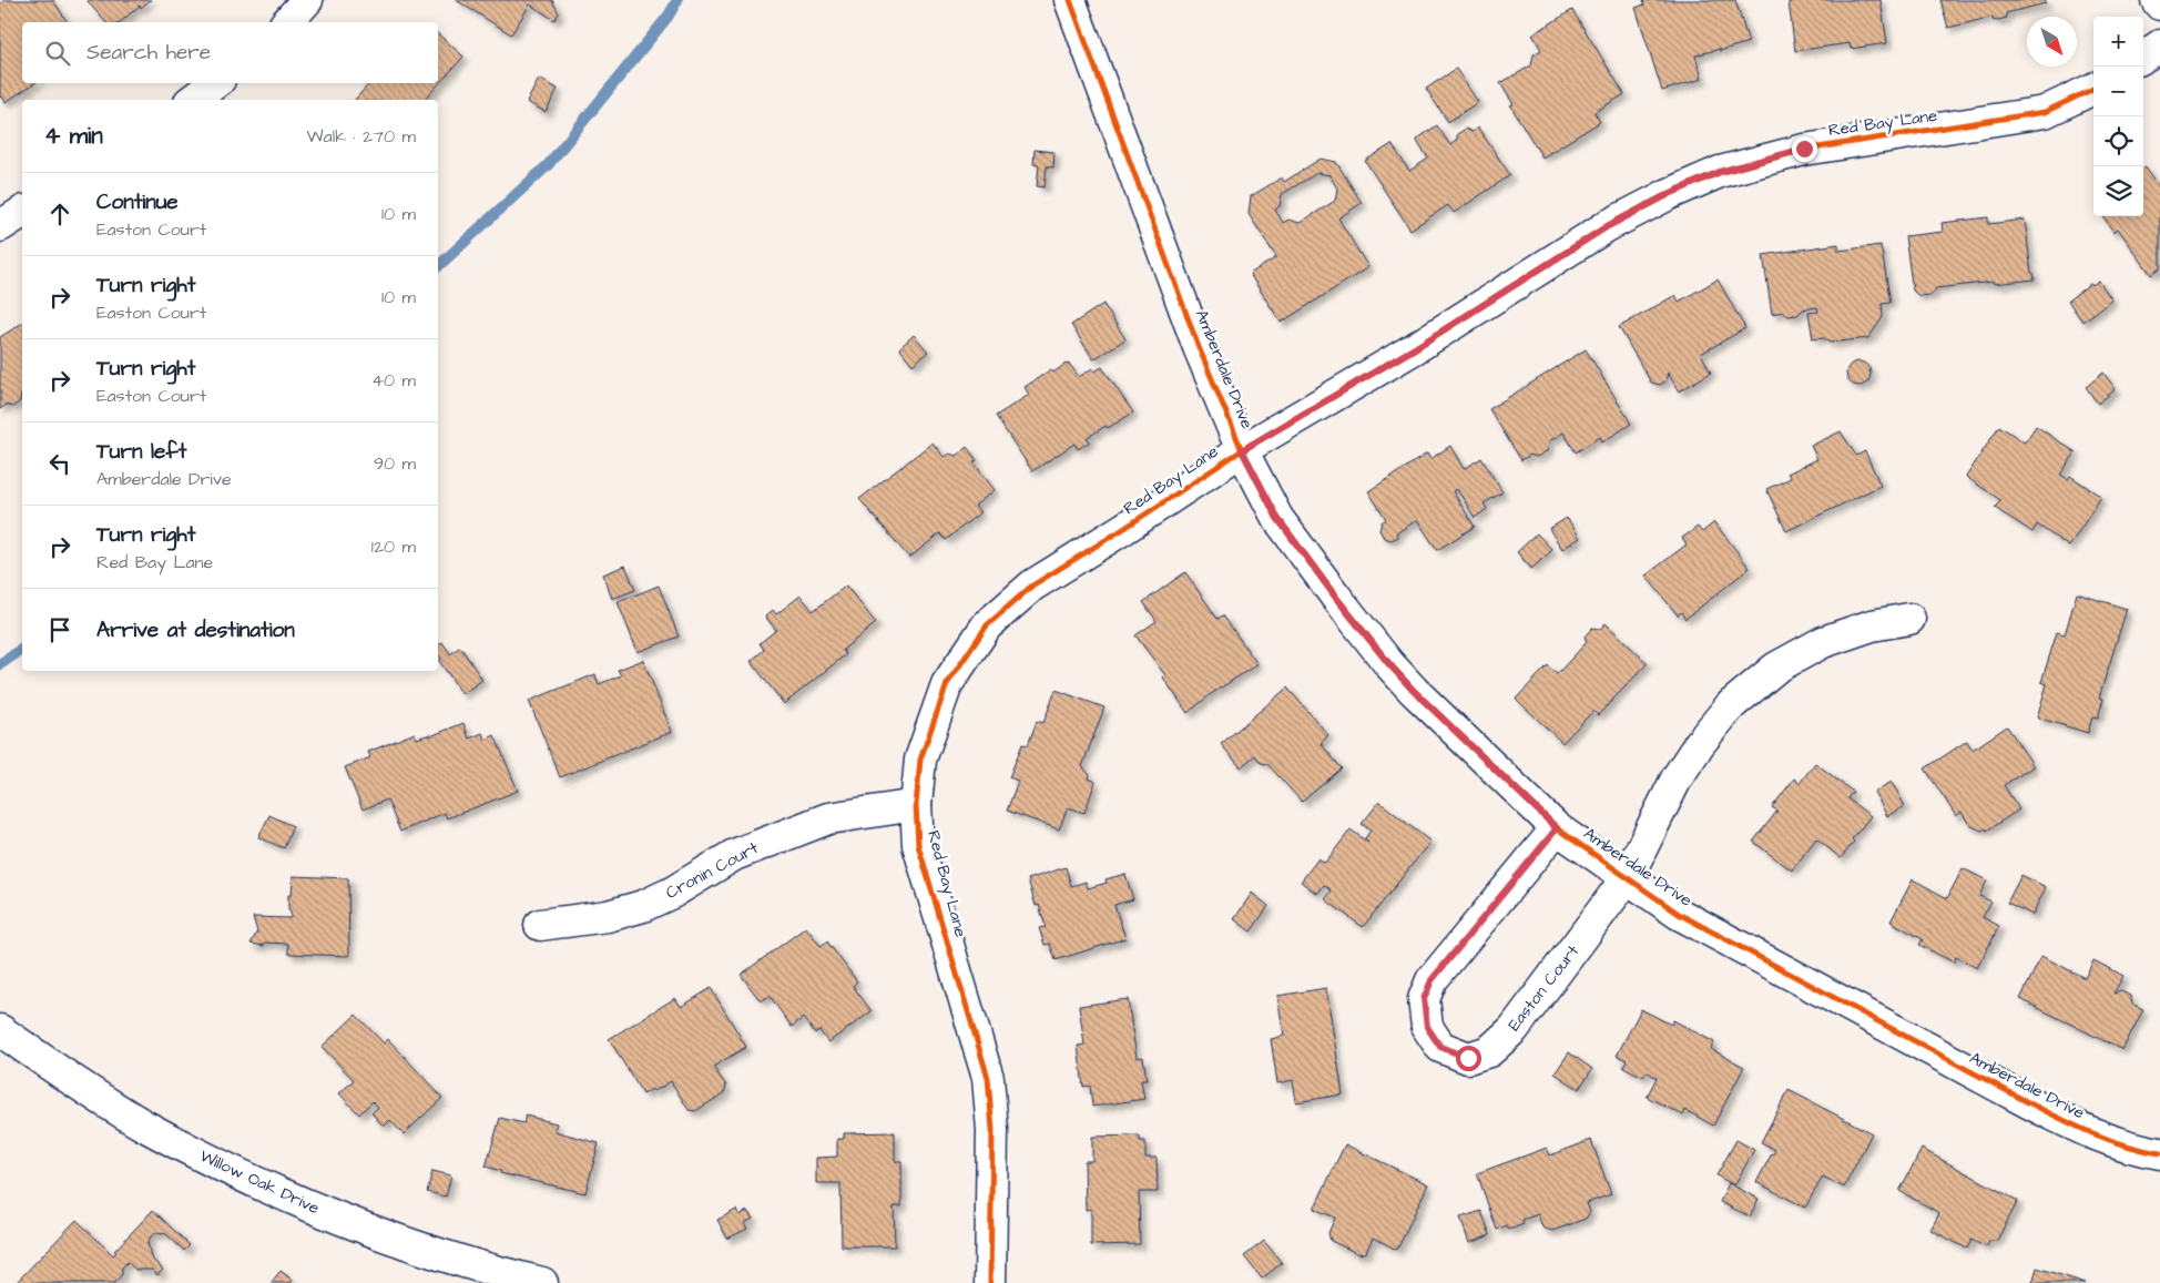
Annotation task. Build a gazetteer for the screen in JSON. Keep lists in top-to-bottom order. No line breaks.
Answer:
{"streets":{"street":["Red Bay Lane","Amberdale Drive","Cronin Court","Easton Court","Willow Oak Drive"]},"crossings":[["Red Bay Lane","Amberdale Drive"],["Red Bay Lane","Cronin Court"],["Amberdale Drive","Easton Court"]],"north":"bottom right","page":{"map_buttons":["+","−"],"search":"Search here","heading":["4 min","Walk · 270 m"],"list":[["Continue","Easton Court","10 m"],["Turn right","Easton Court","10 m"],["Turn right","Easton Court","40 m"],["Turn left","Amberdale Drive","90 m"],["Turn right","Red Bay Lane","120 m"],"Arrive at destination"]}}
